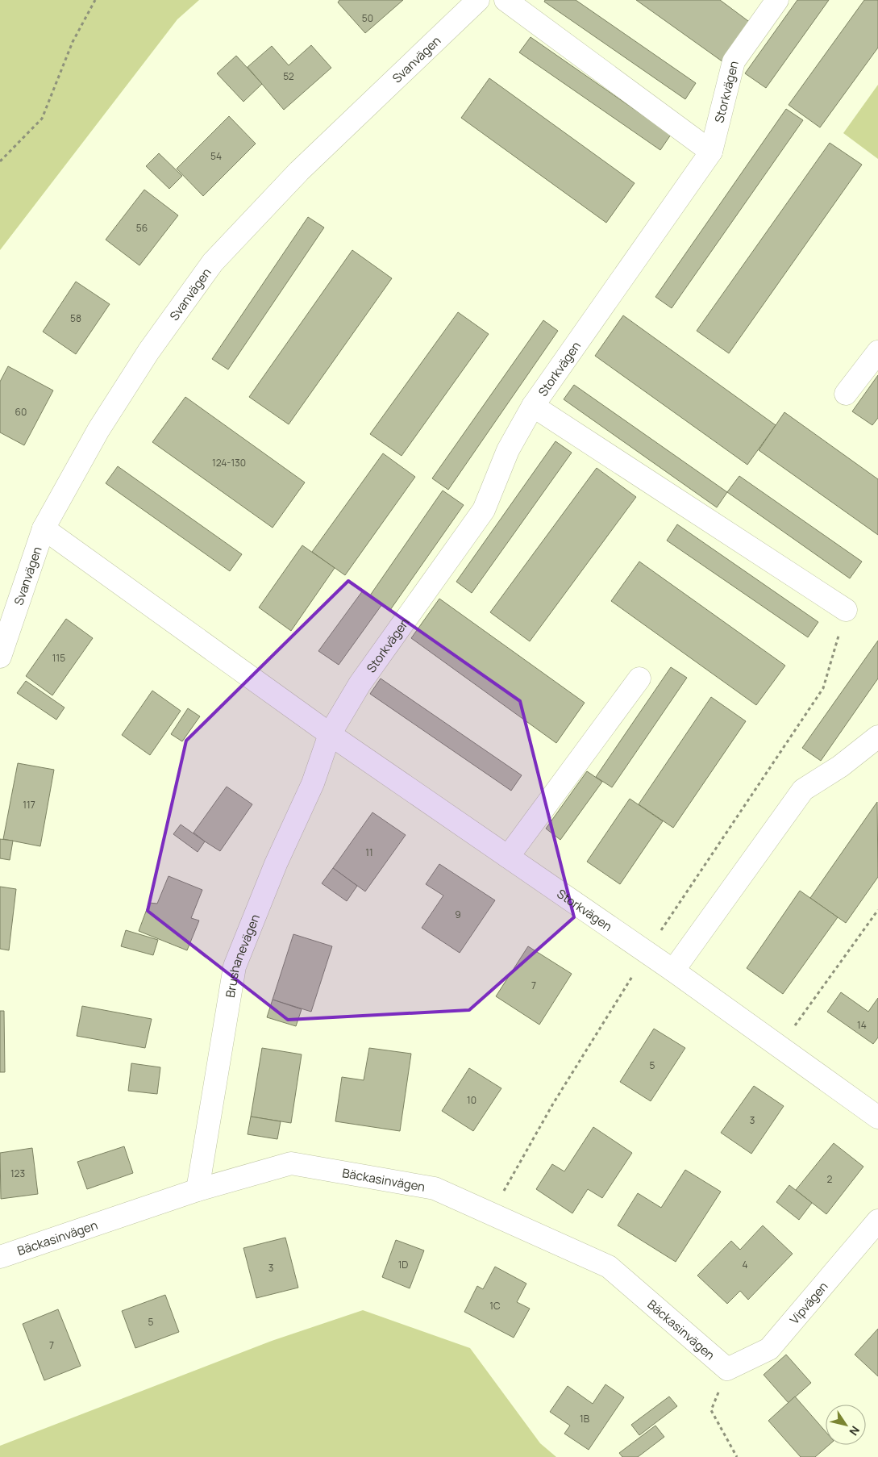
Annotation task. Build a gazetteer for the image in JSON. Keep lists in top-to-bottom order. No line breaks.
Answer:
{"streets":{"street":["Svanvägen","Storkvägen","Brushanevägen","Bäckasinvägen","Vipvägen"]},"crossings":[["Svanvägen","Storkvägen"],["Storkvägen","Brushanevägen"],["Brushanevägen","Bäckasinvägen"],["Bäckasinvägen","Vipvägen"]],"house_numbers":["50","52","54","56","58","60","124-130","115","117","11","9","7","14","5","10","3","123","2","1D","4","3","1C","5","7","1B"],"north":"bottom right"}
